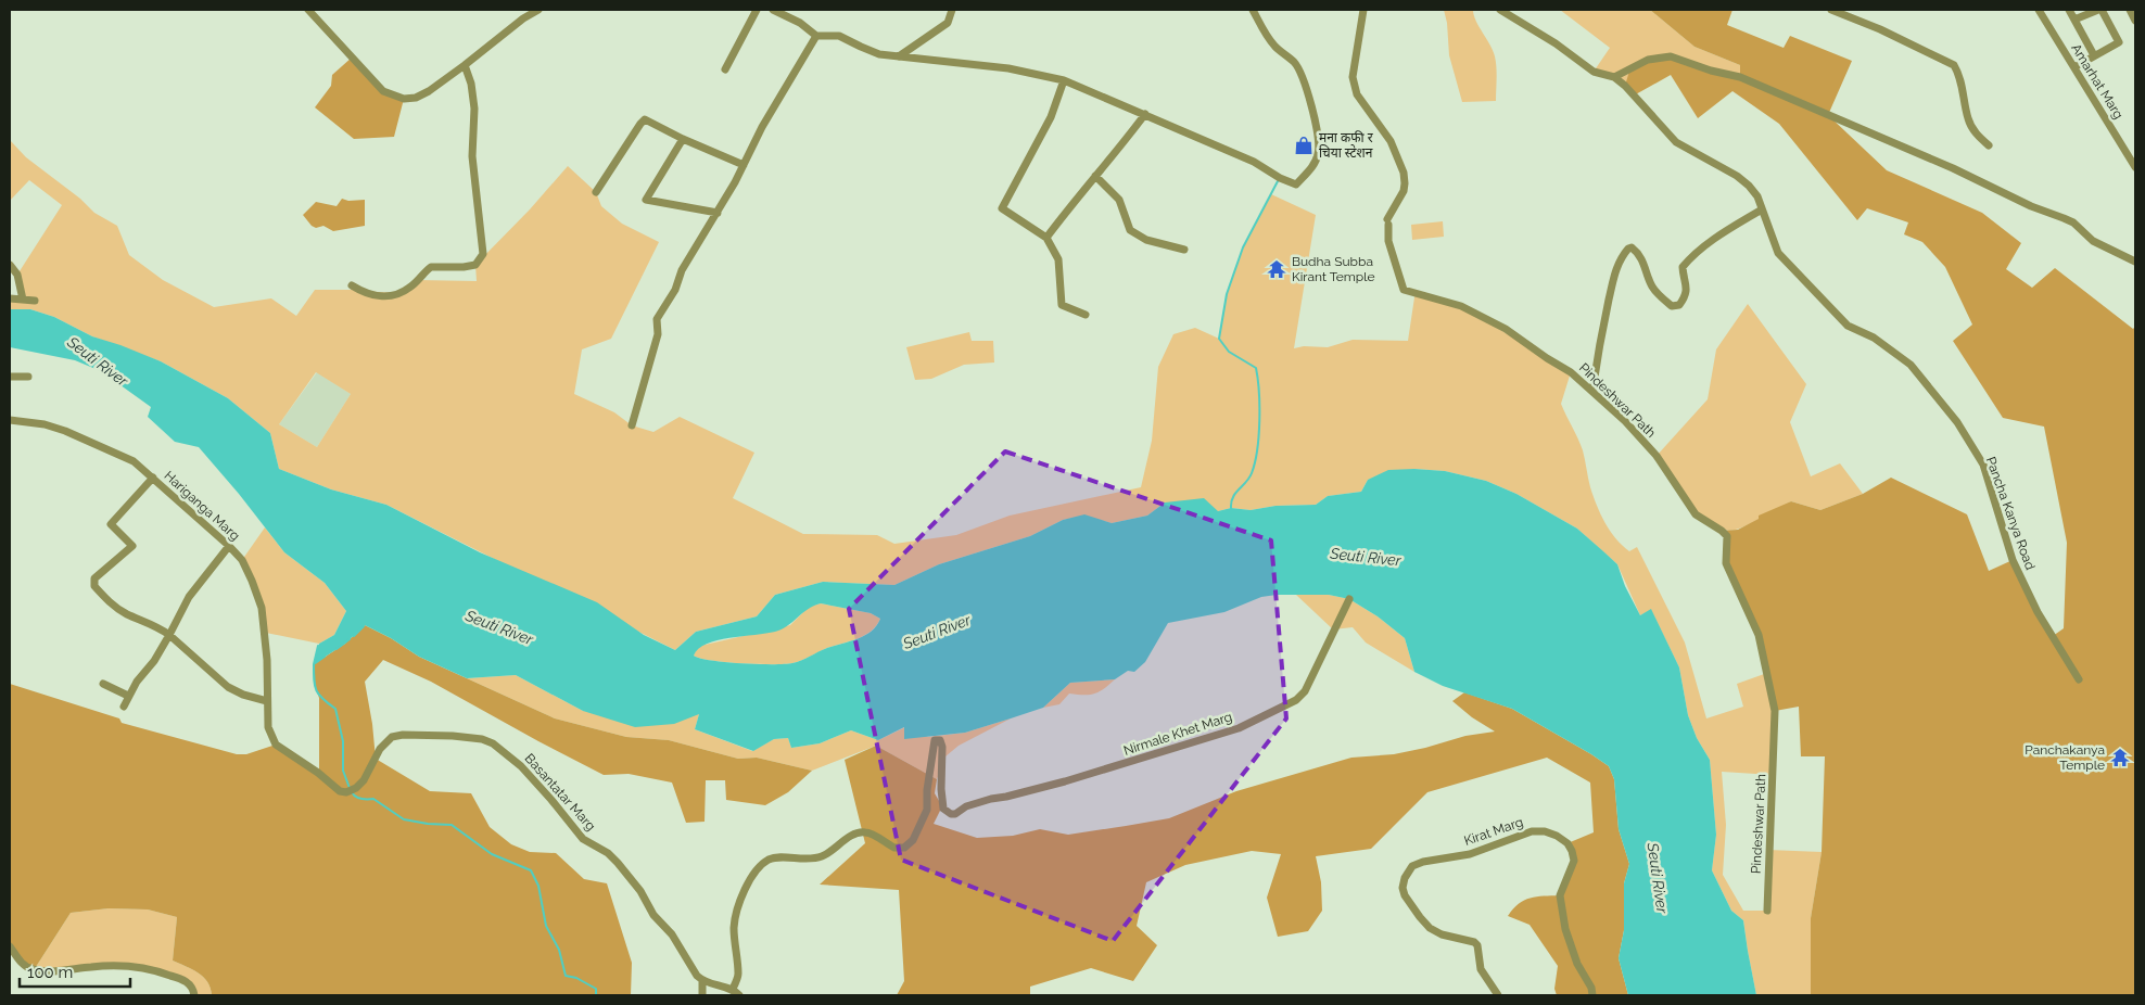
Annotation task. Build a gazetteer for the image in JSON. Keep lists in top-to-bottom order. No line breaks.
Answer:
{"streets":{"street":["Amarhat Marg","Pindeshwar Path","Hariganga Marg","Pancha Kanya Road","Nirmale Khet Marg","Basantatar Marg","Kirat Marg"]},"crossings":[["Hariganga Marg","Basantatar Marg"]],"water":["Seuti River"],"places":{"shop":["मुना कफी र चिया स्टेशन"],"temple":["Budha Subba Kirant Temple","Panchakanya Temple"]},"scale_bar":"100 m"}
